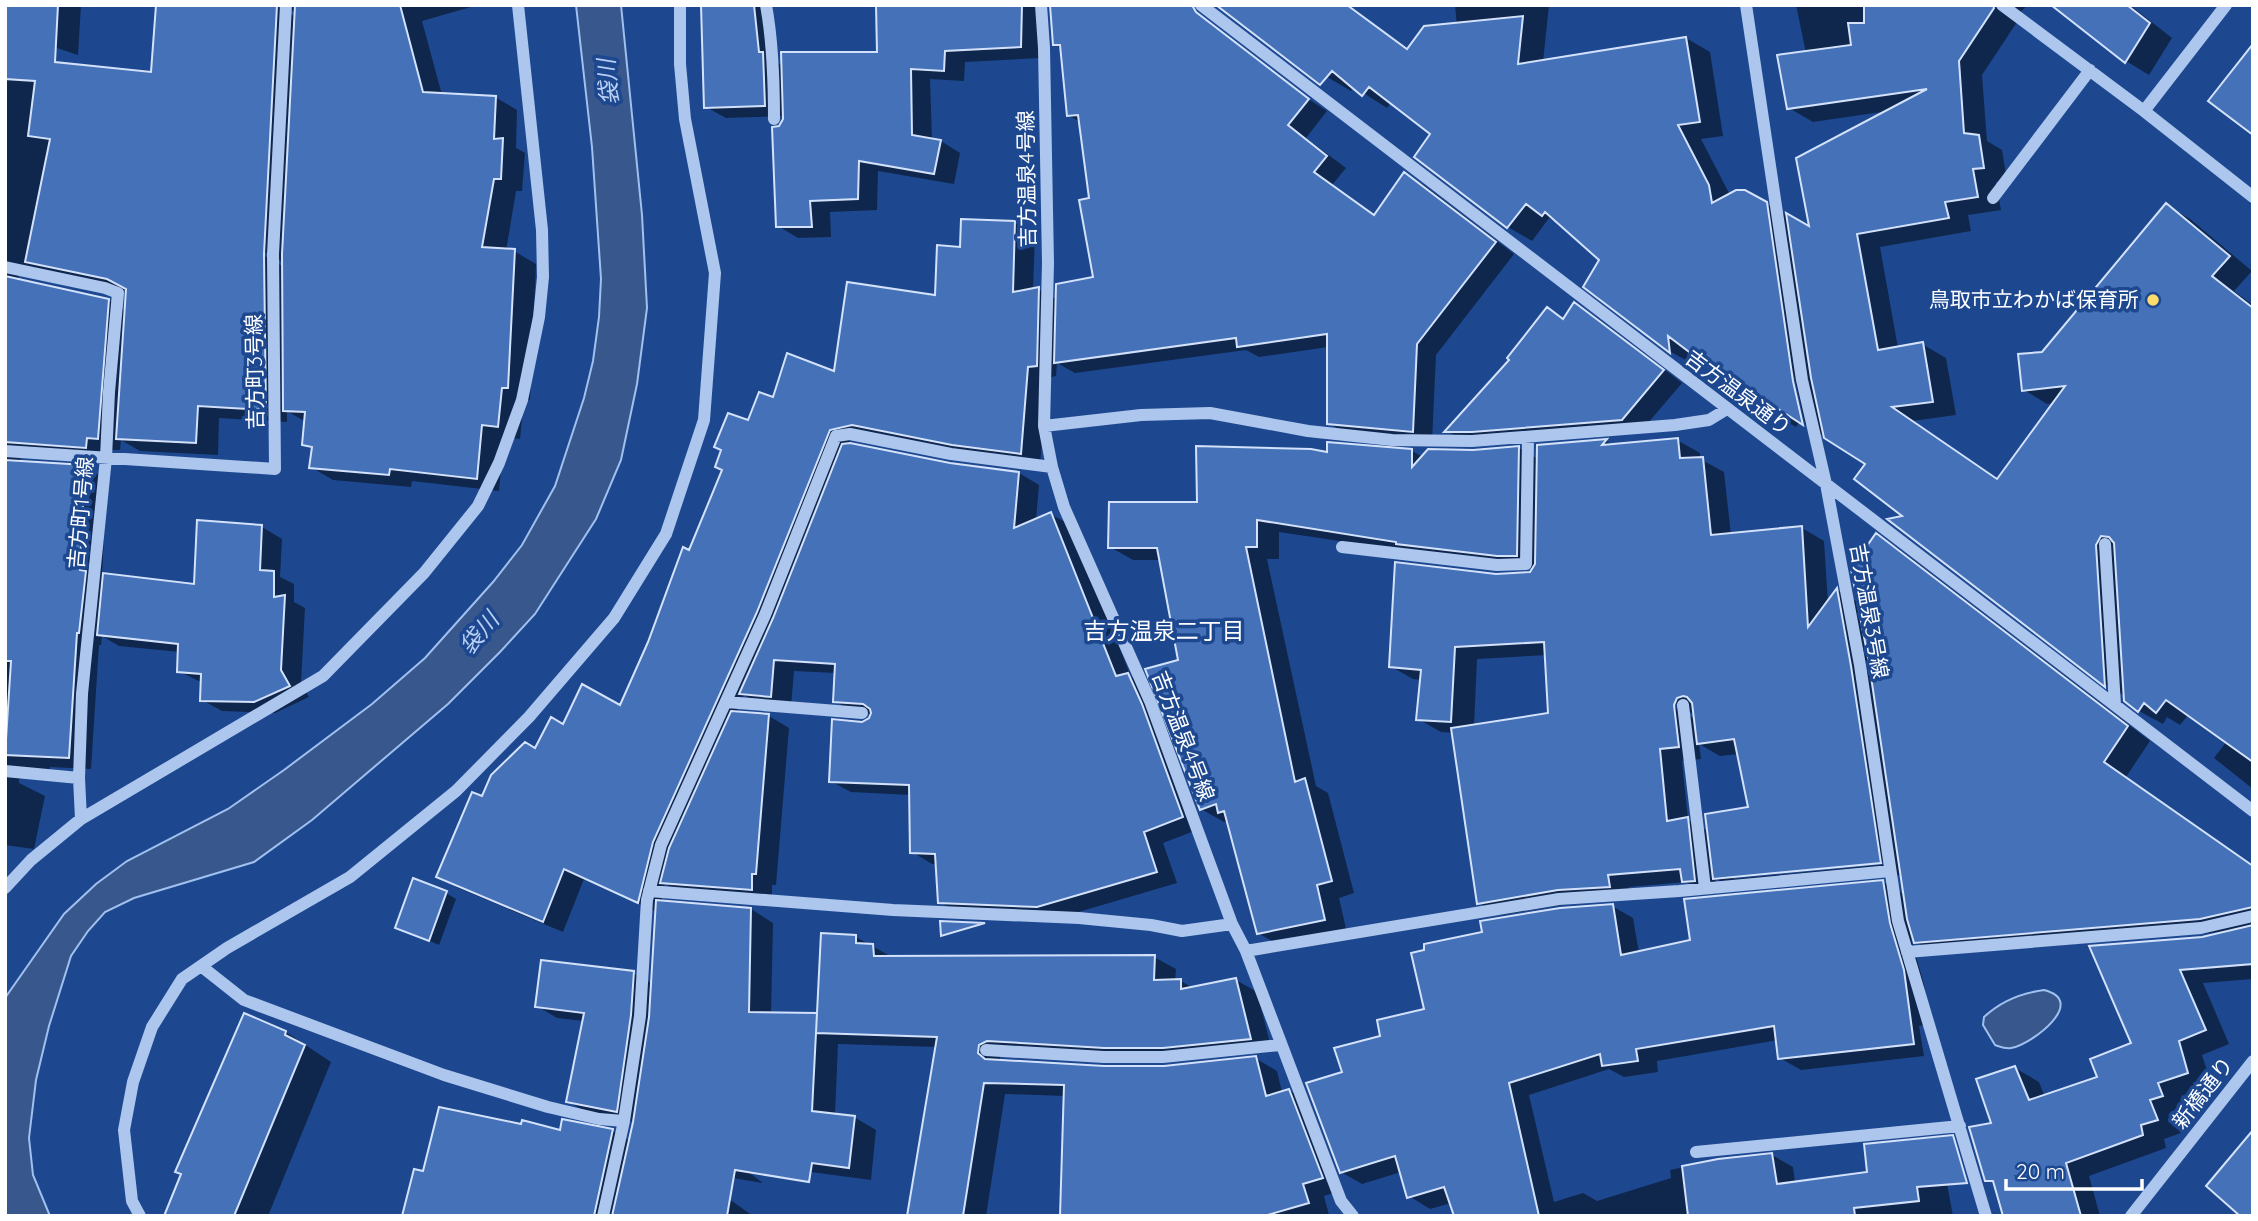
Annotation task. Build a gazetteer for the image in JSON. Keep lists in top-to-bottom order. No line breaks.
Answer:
{"streets":{"street":["吉方温泉4号線","吉方町3号線","吉方温泉通り","吉方町1号線","吉方温泉3号線","新橋通り"]},"crossings":[["吉方町3号線","吉方町1号線"],["吉方温泉通り","吉方温泉3号線"]],"districts":["吉方温泉二丁目"],"water":["袋川"],"places":["鳥取市立わかば保育所"],"scale_bar":"20 m"}
